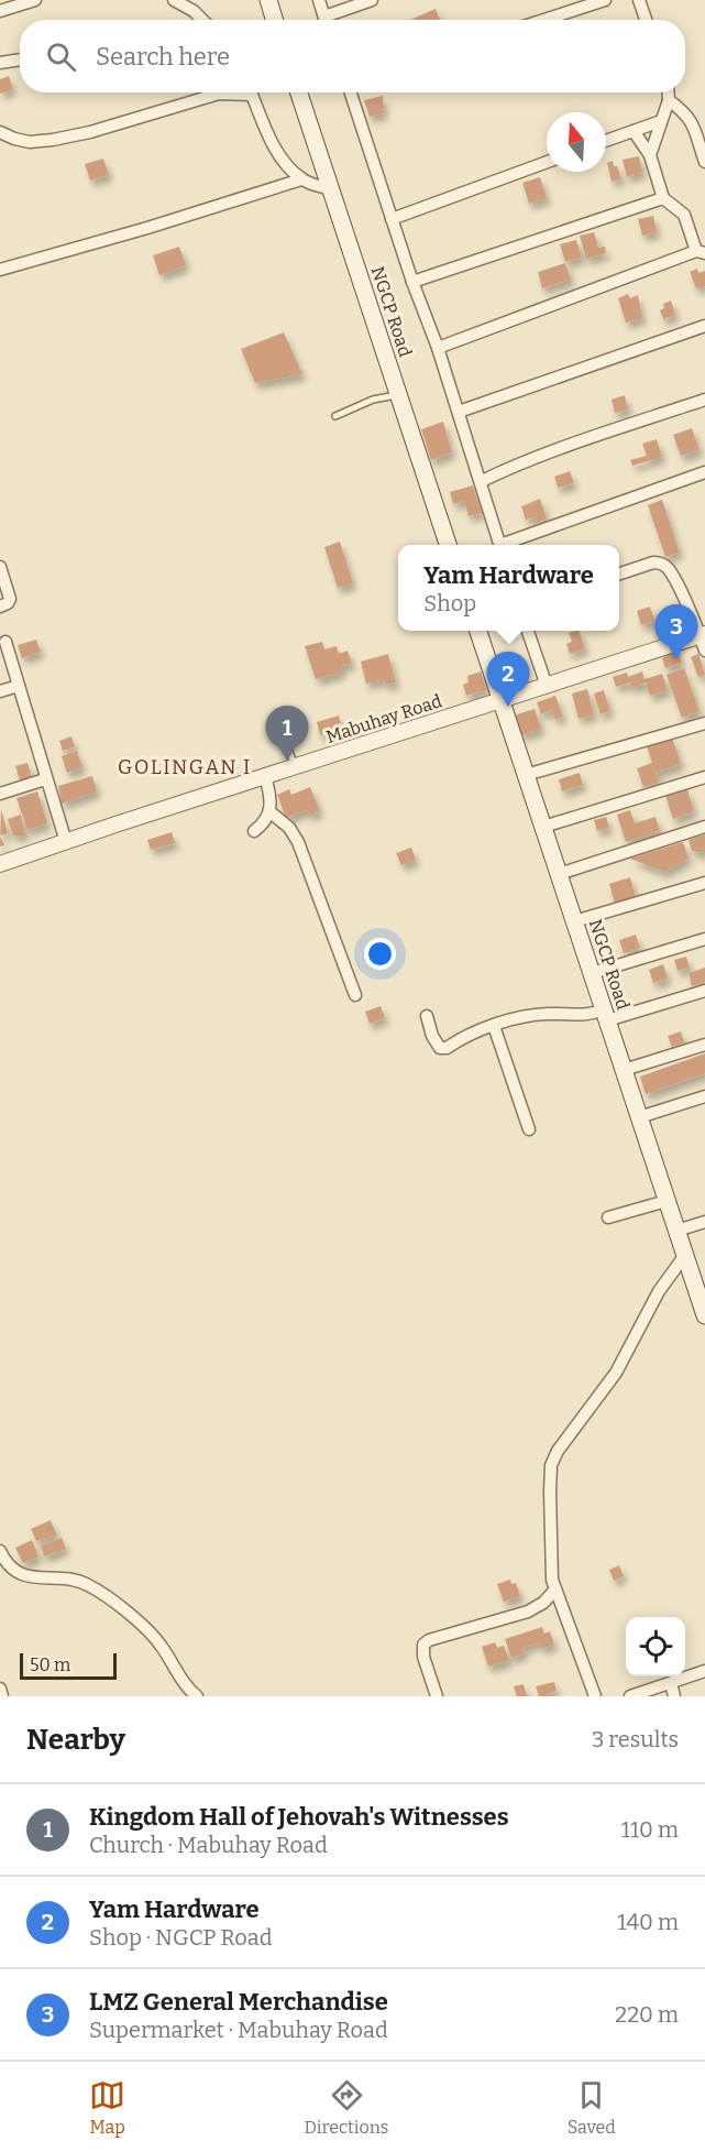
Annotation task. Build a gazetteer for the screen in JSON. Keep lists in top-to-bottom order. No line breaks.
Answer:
{"streets":{"main road":["NGCP Road"],"street":["Mabuhay Road"]},"crossings":[["NGCP Road","Mabuhay Road"]],"districts":["GOLINGAN I"],"scale_bar":"50 m","north":"top","page":{"search":"Search here","popup":["Yam Hardware","Shop"],"pins":["3","2","1"],"scale":"50 m","heading":["Nearby","3 results"],"list":[{"mark":"1","name":"Kingdom Hall of Jehovah's Witnesses","note":"Church · Mabuhay Road","value":"110 m"},{"mark":"2","name":"Yam Hardware","note":"Shop · NGCP Road","value":"140 m"},{"mark":"3","name":"LMZ General Merchandise","note":"Supermarket · Mabuhay Road","value":"220 m"}],"nav":["Map","Directions","Saved"]}}
